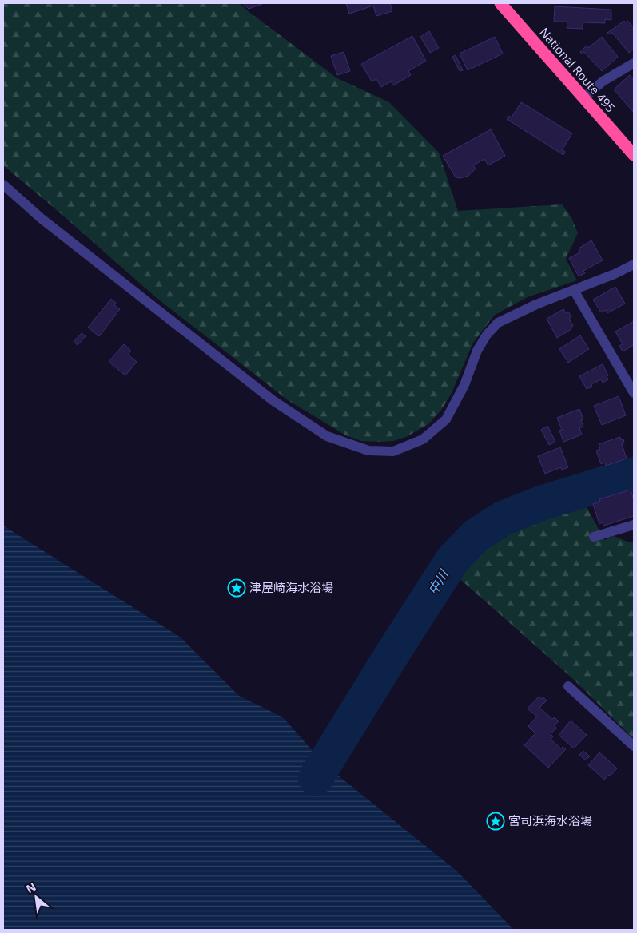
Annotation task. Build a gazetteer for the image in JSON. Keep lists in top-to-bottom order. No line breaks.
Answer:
{"streets":{"highway":["National Route 495"]},"water":["中川"],"places":{"place":["津屋崎海水浴場","宮司浜海水浴場"]},"north":"top left"}
